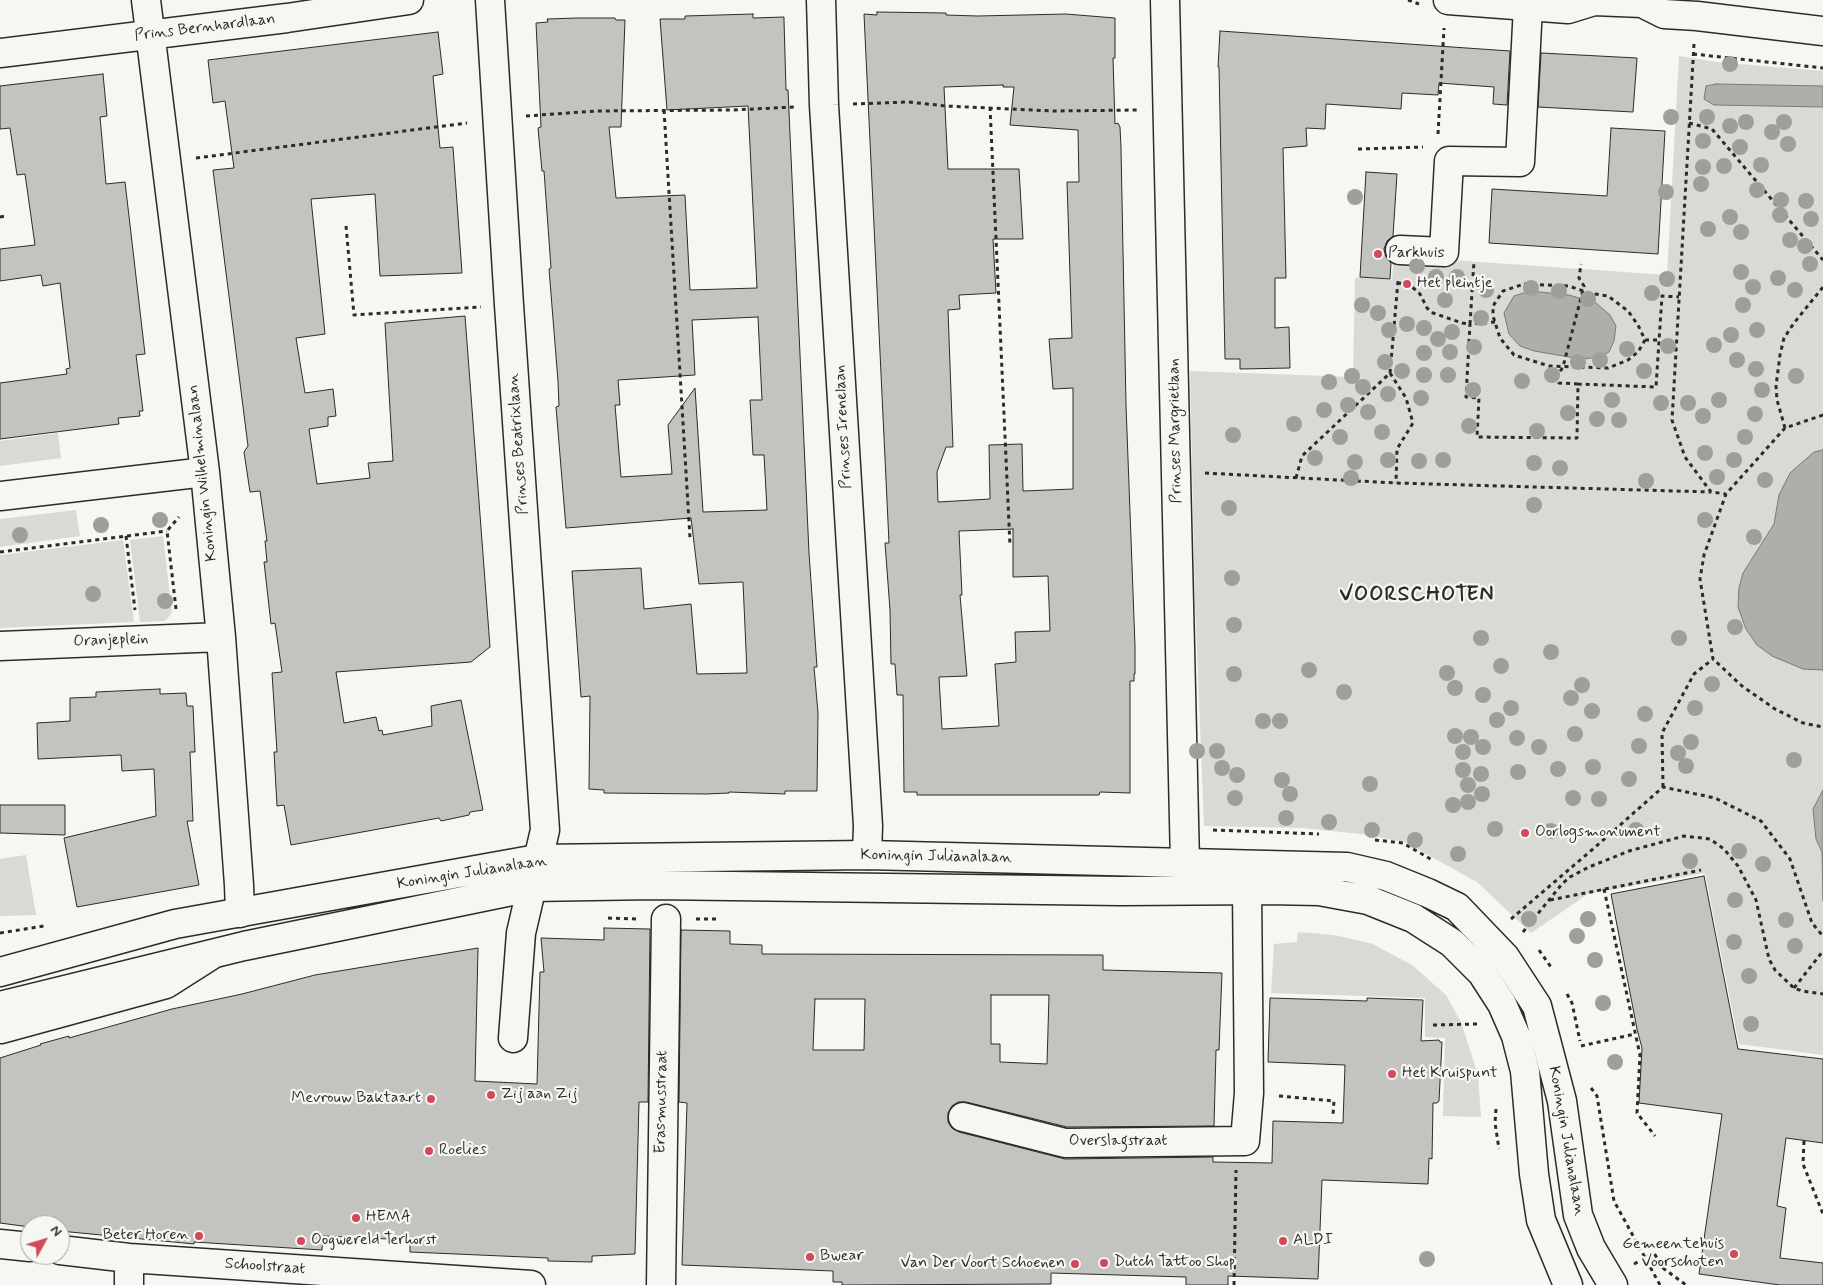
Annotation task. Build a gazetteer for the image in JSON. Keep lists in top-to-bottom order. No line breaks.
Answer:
{"streets":{"street":["Prins Bernhardlaan","Prinses Irenelaan","Prinses Margrietlaan","Prinses Beatrixlaan","Koningin Wilhelminalaan","Oranjeplein","Koningin Julianalaan","Erasmusstraat","Overslagstraat","Schoolstraat"]},"crossings":[["Prins Bernhardlaan","Koningin Wilhelminalaan"],["Prinses Irenelaan","Koningin Julianalaan"],["Prinses Margrietlaan","Koningin Julianalaan"],["Prinses Beatrixlaan","Koningin Julianalaan"],["Koningin Wilhelminalaan","Oranjeplein"],["Koningin Wilhelminalaan","Koningin Julianalaan"]],"districts":["VOORSCHOTEN"],"places":["Parkhuis","Het pleintje","Oorlogsmonument","Het Kruispunt","Zij aan Zij","Mevrouw Baktaart","Roelies","HEMA","Beter Horen","Oogwereld Terhorst","ALDI","Gemeentehuis Voorschoten","Bwear","Dutch Tattoo Shop","Van Der Voort Schoenen"],"north":"top right"}
